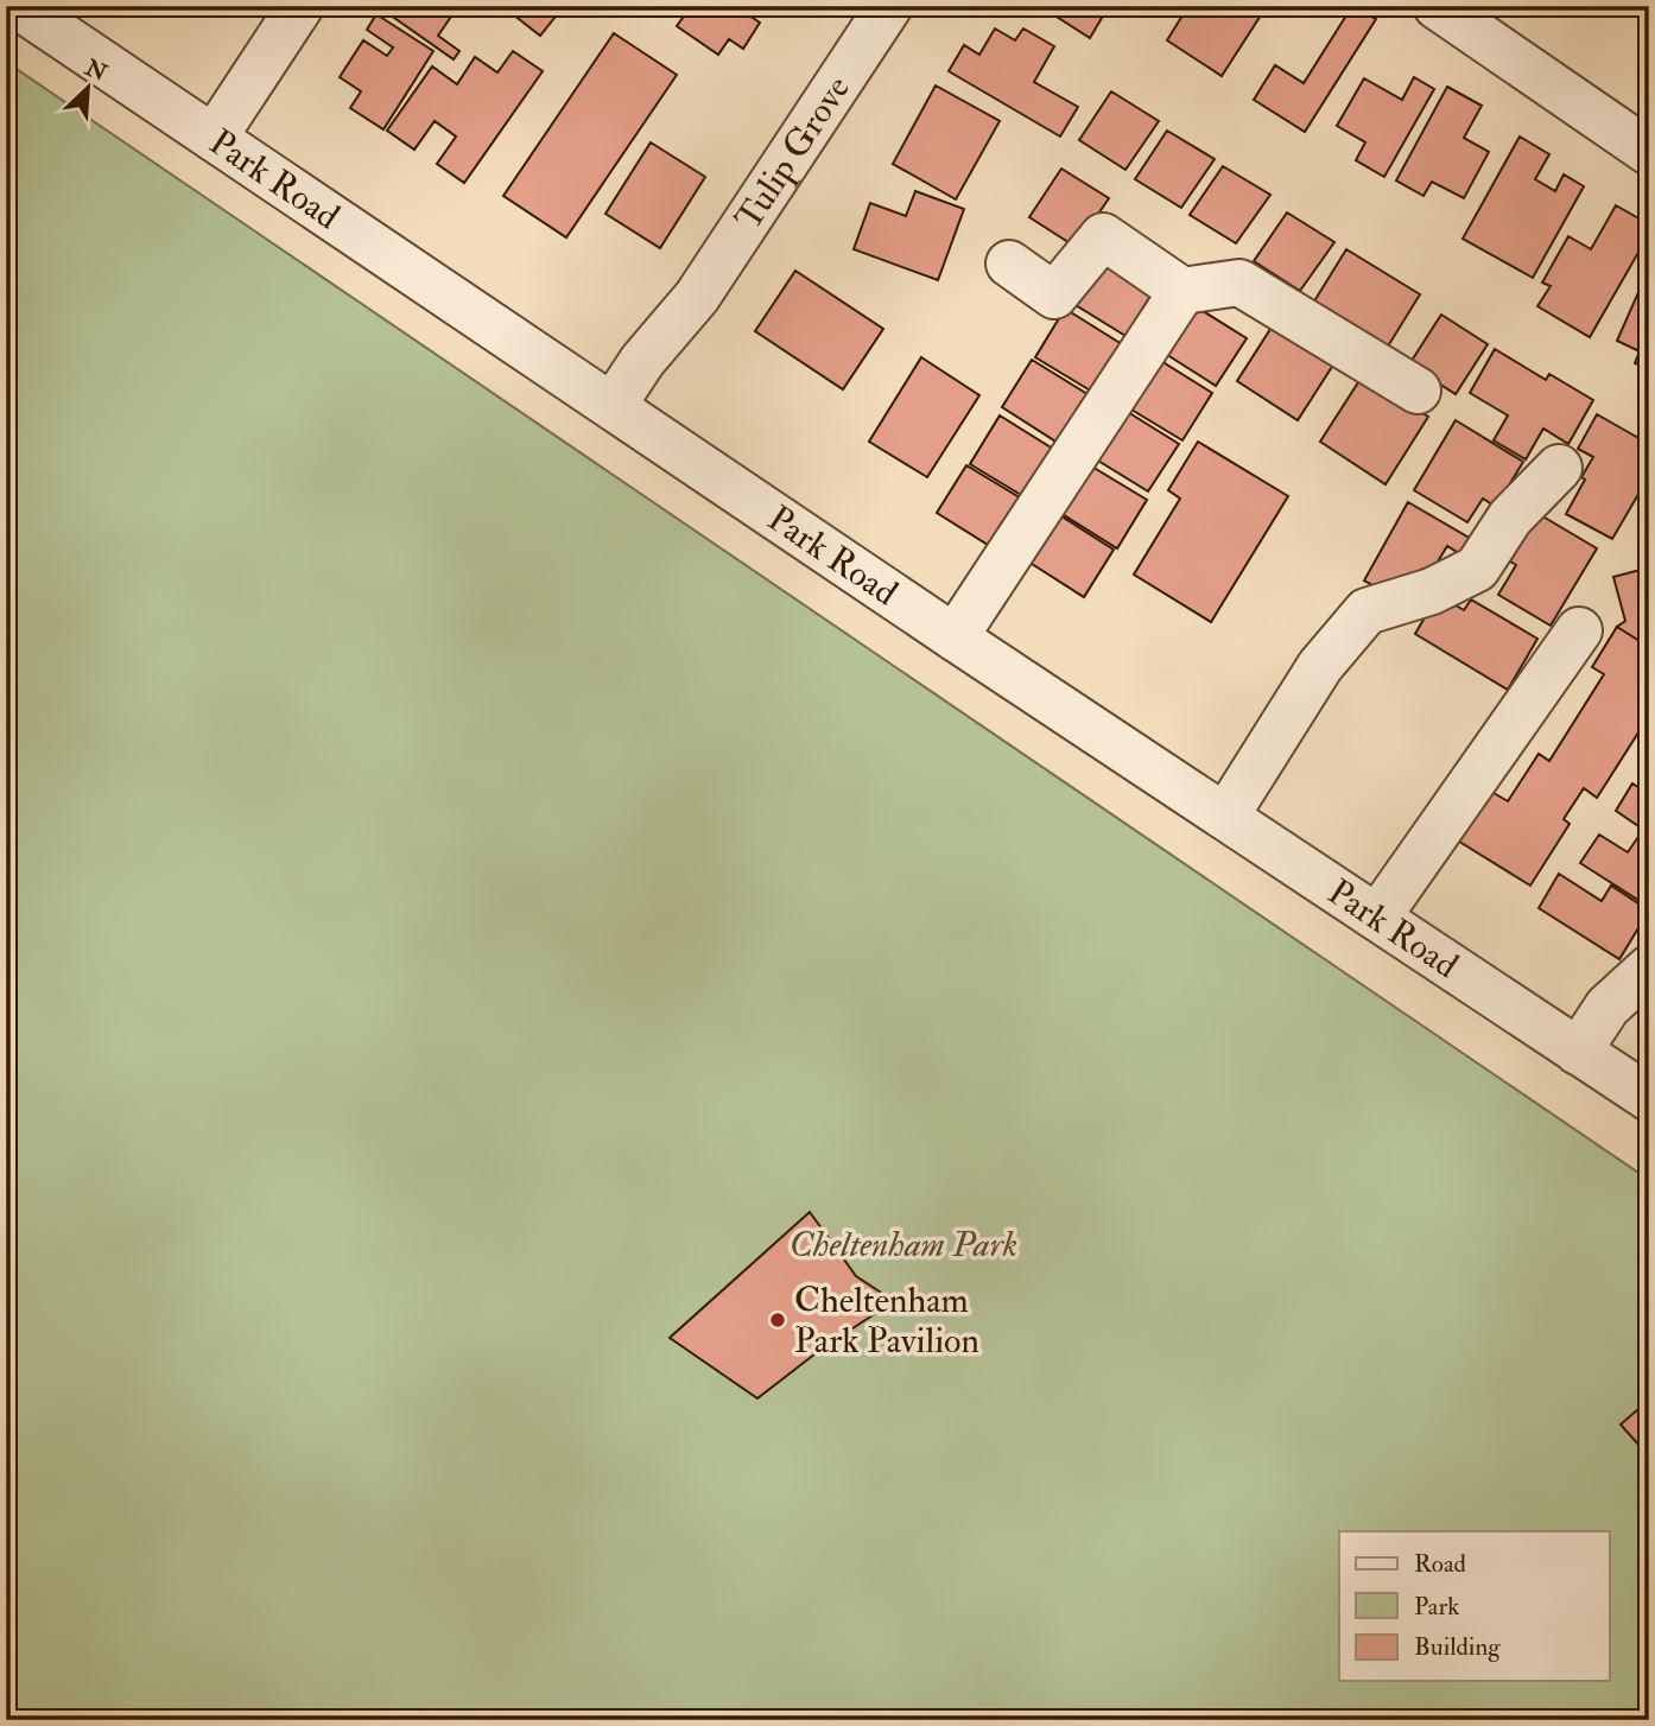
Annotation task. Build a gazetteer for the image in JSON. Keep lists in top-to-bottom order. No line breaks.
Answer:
{"streets":{"street":["Tulip Grove","Park Road"]},"crossings":[["Tulip Grove","Park Road"]],"parks":["Cheltenham Park"],"places":["Cheltenham Park Pavilion"],"legend":["Road","Park","Building"],"north":"top right"}
